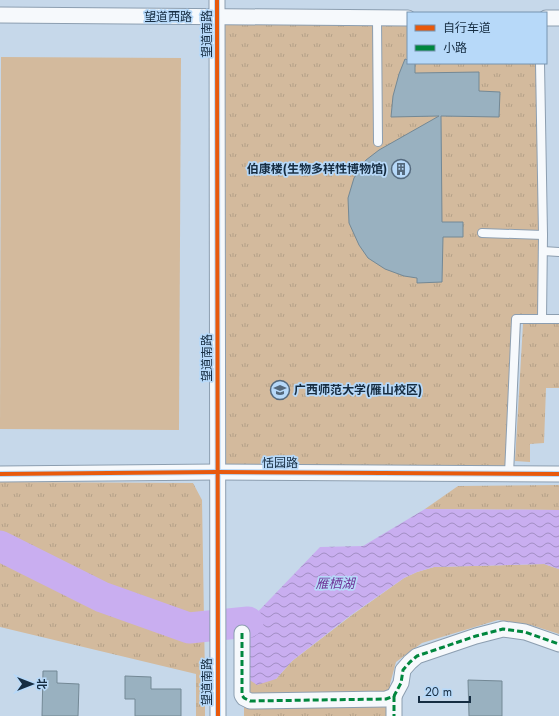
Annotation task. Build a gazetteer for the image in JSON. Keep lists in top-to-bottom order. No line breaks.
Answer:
{"streets":{"street":["望道西路","望道南路","恬园路"]},"crossings":[["望道西路","望道南路"],["望道南路","恬园路"]],"water":["雁栖湖"],"places":{"building":["伯康楼(生物多样性博物馆)"],"school or university":["广西师范大学(雁山校区)"]},"legend":["自行车道","小路"],"scale_bar":"20 m","north":"right"}
